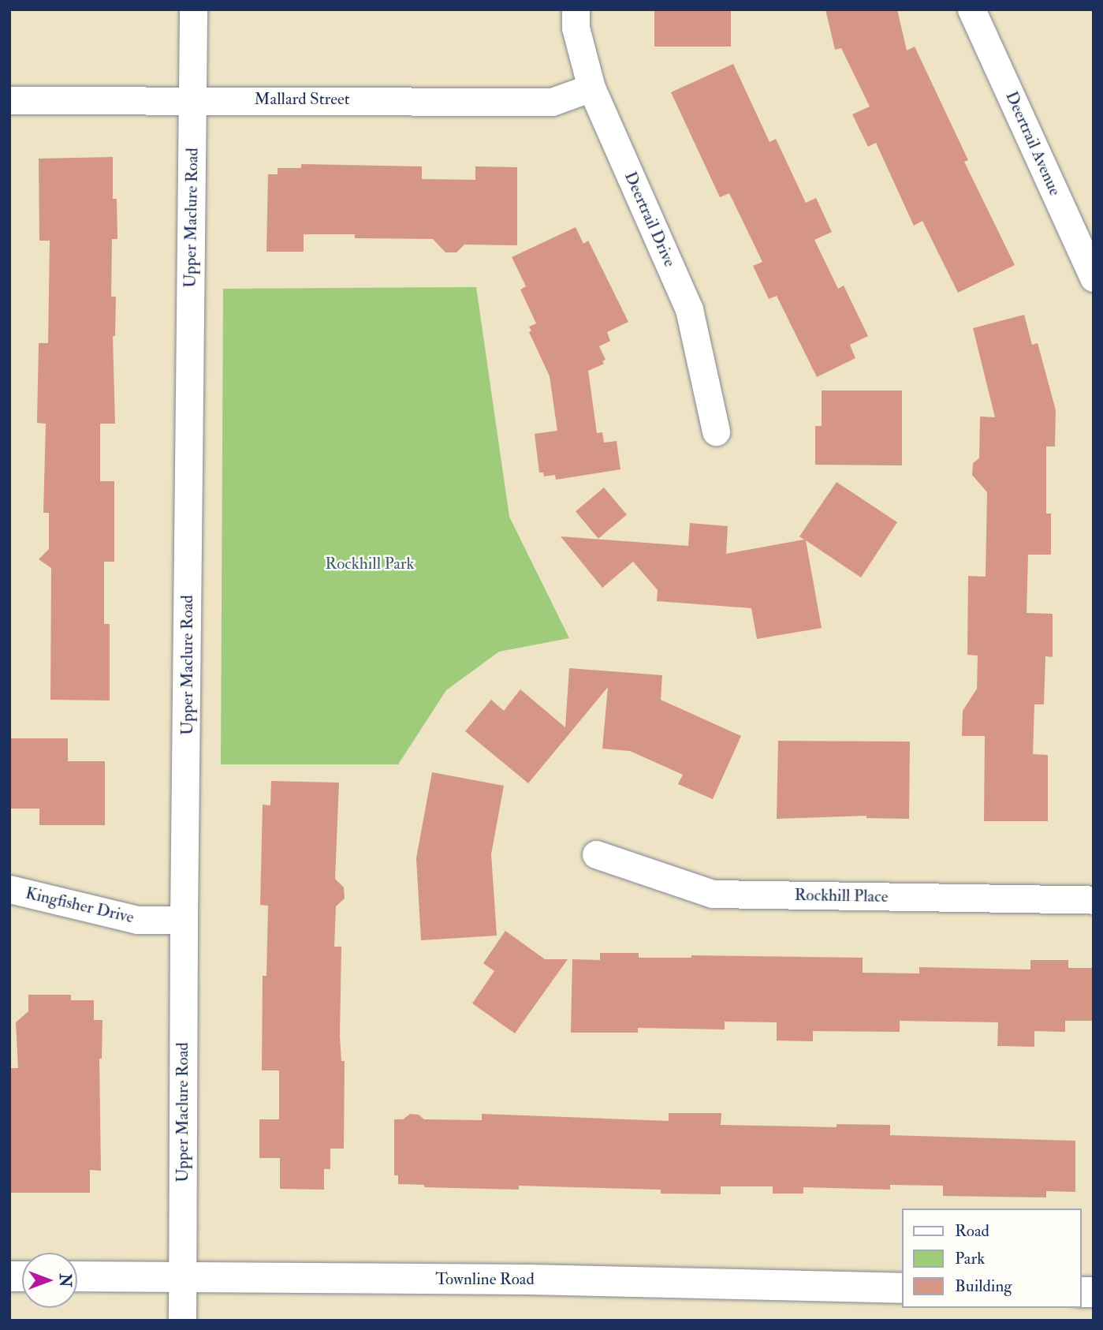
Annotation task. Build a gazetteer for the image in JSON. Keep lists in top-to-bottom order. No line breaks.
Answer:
{"streets":{"street":["Mallard Street","Deertrail Avenue","Upper Maclure Road","Deertrail Drive","Rockhill Place","Kingfisher Drive","Townline Road"]},"crossings":[["Mallard Street","Upper Maclure Road"],["Mallard Street","Deertrail Drive"],["Upper Maclure Road","Kingfisher Drive"],["Upper Maclure Road","Townline Road"]],"parks":["Rockhill Park"],"legend":["Road","Park","Building"],"north":"right"}
